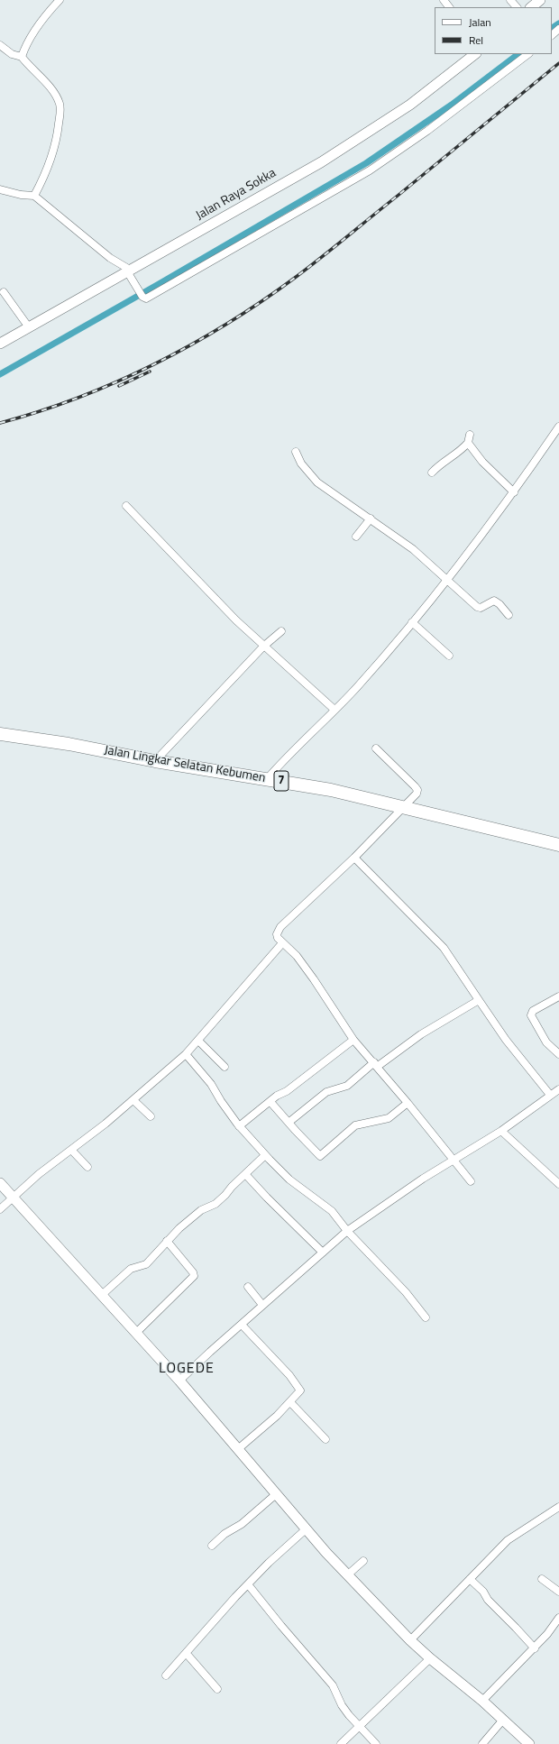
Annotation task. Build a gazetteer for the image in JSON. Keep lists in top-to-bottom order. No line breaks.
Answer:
{"streets":{"highway":["Jalan Lingkar Selatan Kebumen","7"],"street":["Jalan Raya Sokka"]},"districts":["LOGEDE"],"legend":["Jalan","Rel"]}
